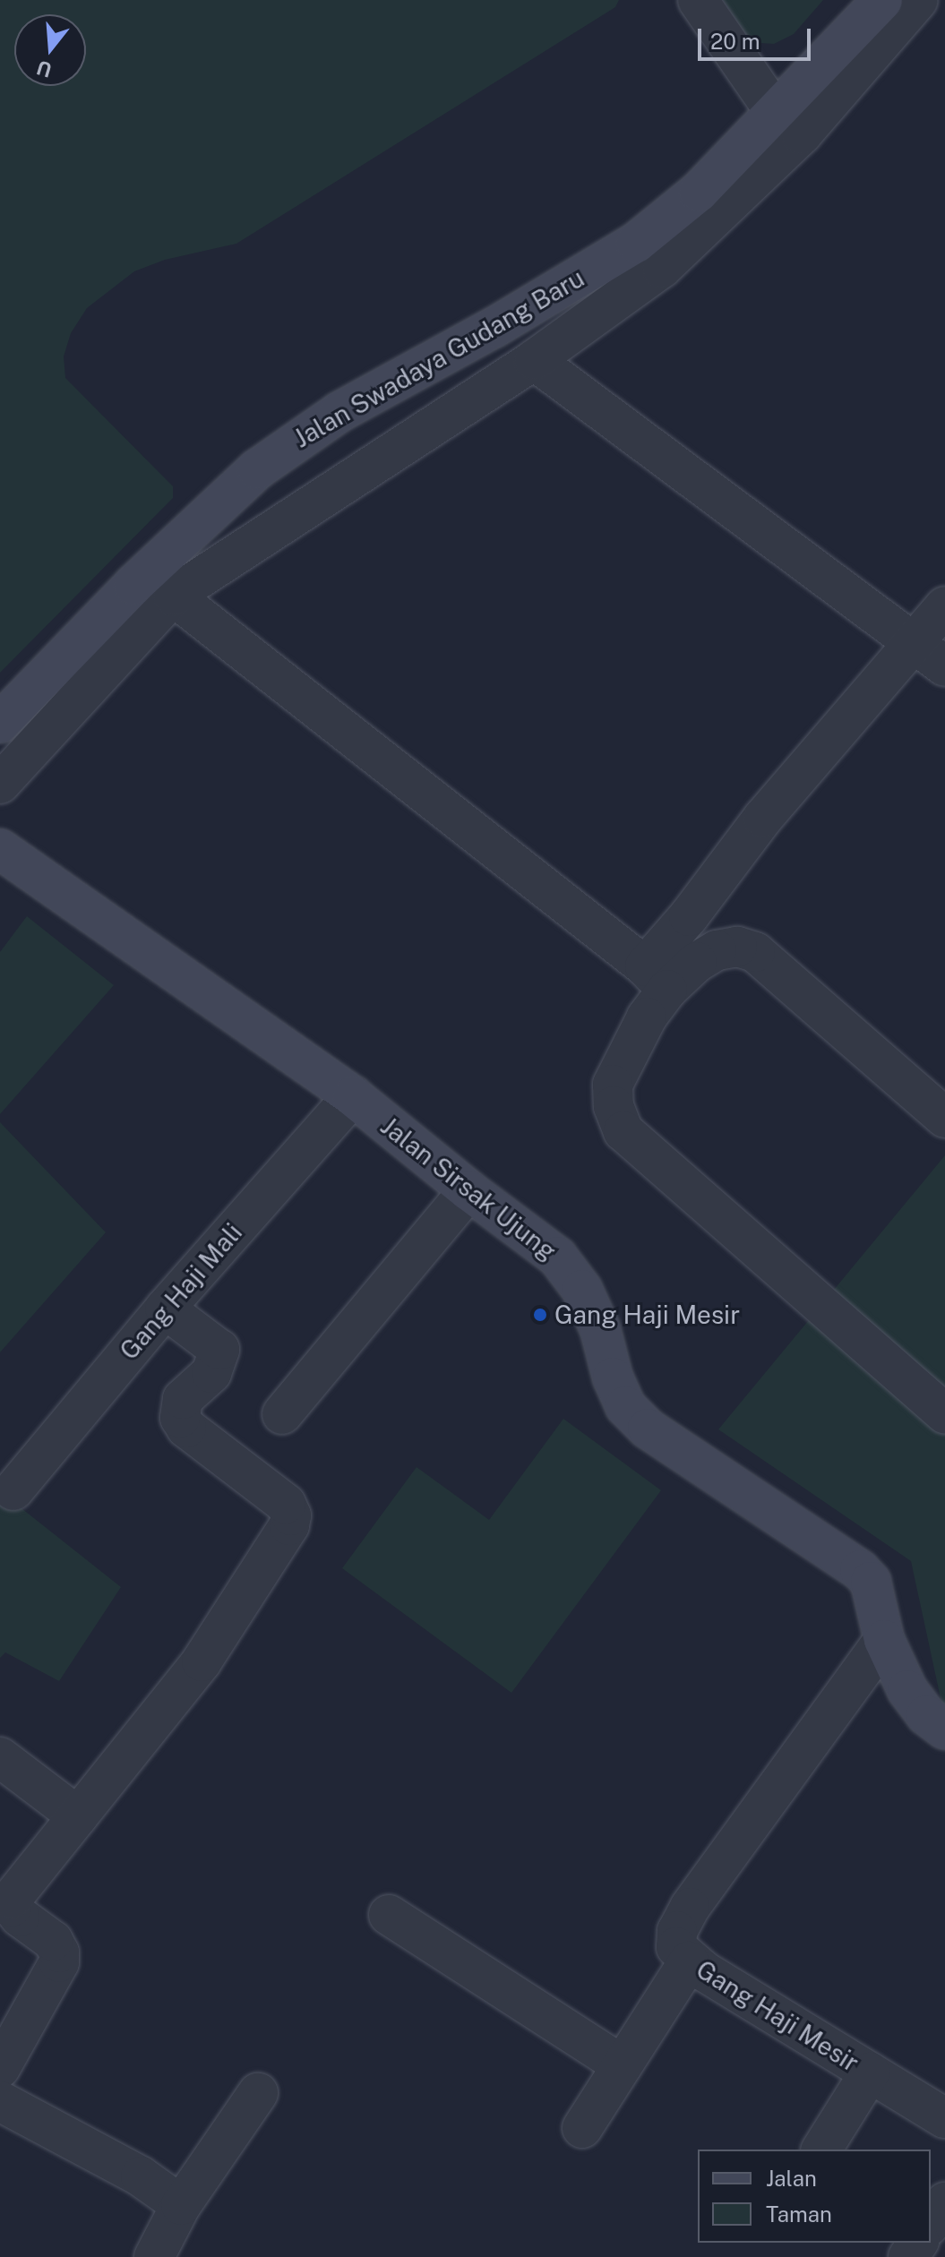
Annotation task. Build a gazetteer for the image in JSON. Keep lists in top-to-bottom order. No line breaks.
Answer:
{"streets":{"street":["Jalan Swadaya Gudang Baru","Jalan Sirsak Ujung","Gang Haji Mali","Gang Haji Mesir"]},"crossings":[["Jalan Sirsak Ujung","Gang Haji Mali"],["Jalan Sirsak Ujung","Gang Haji Mesir"]],"places":["Gang Haji Mesir"],"legend":["Jalan","Taman"],"scale_bar":"20 m","north":"bottom"}
